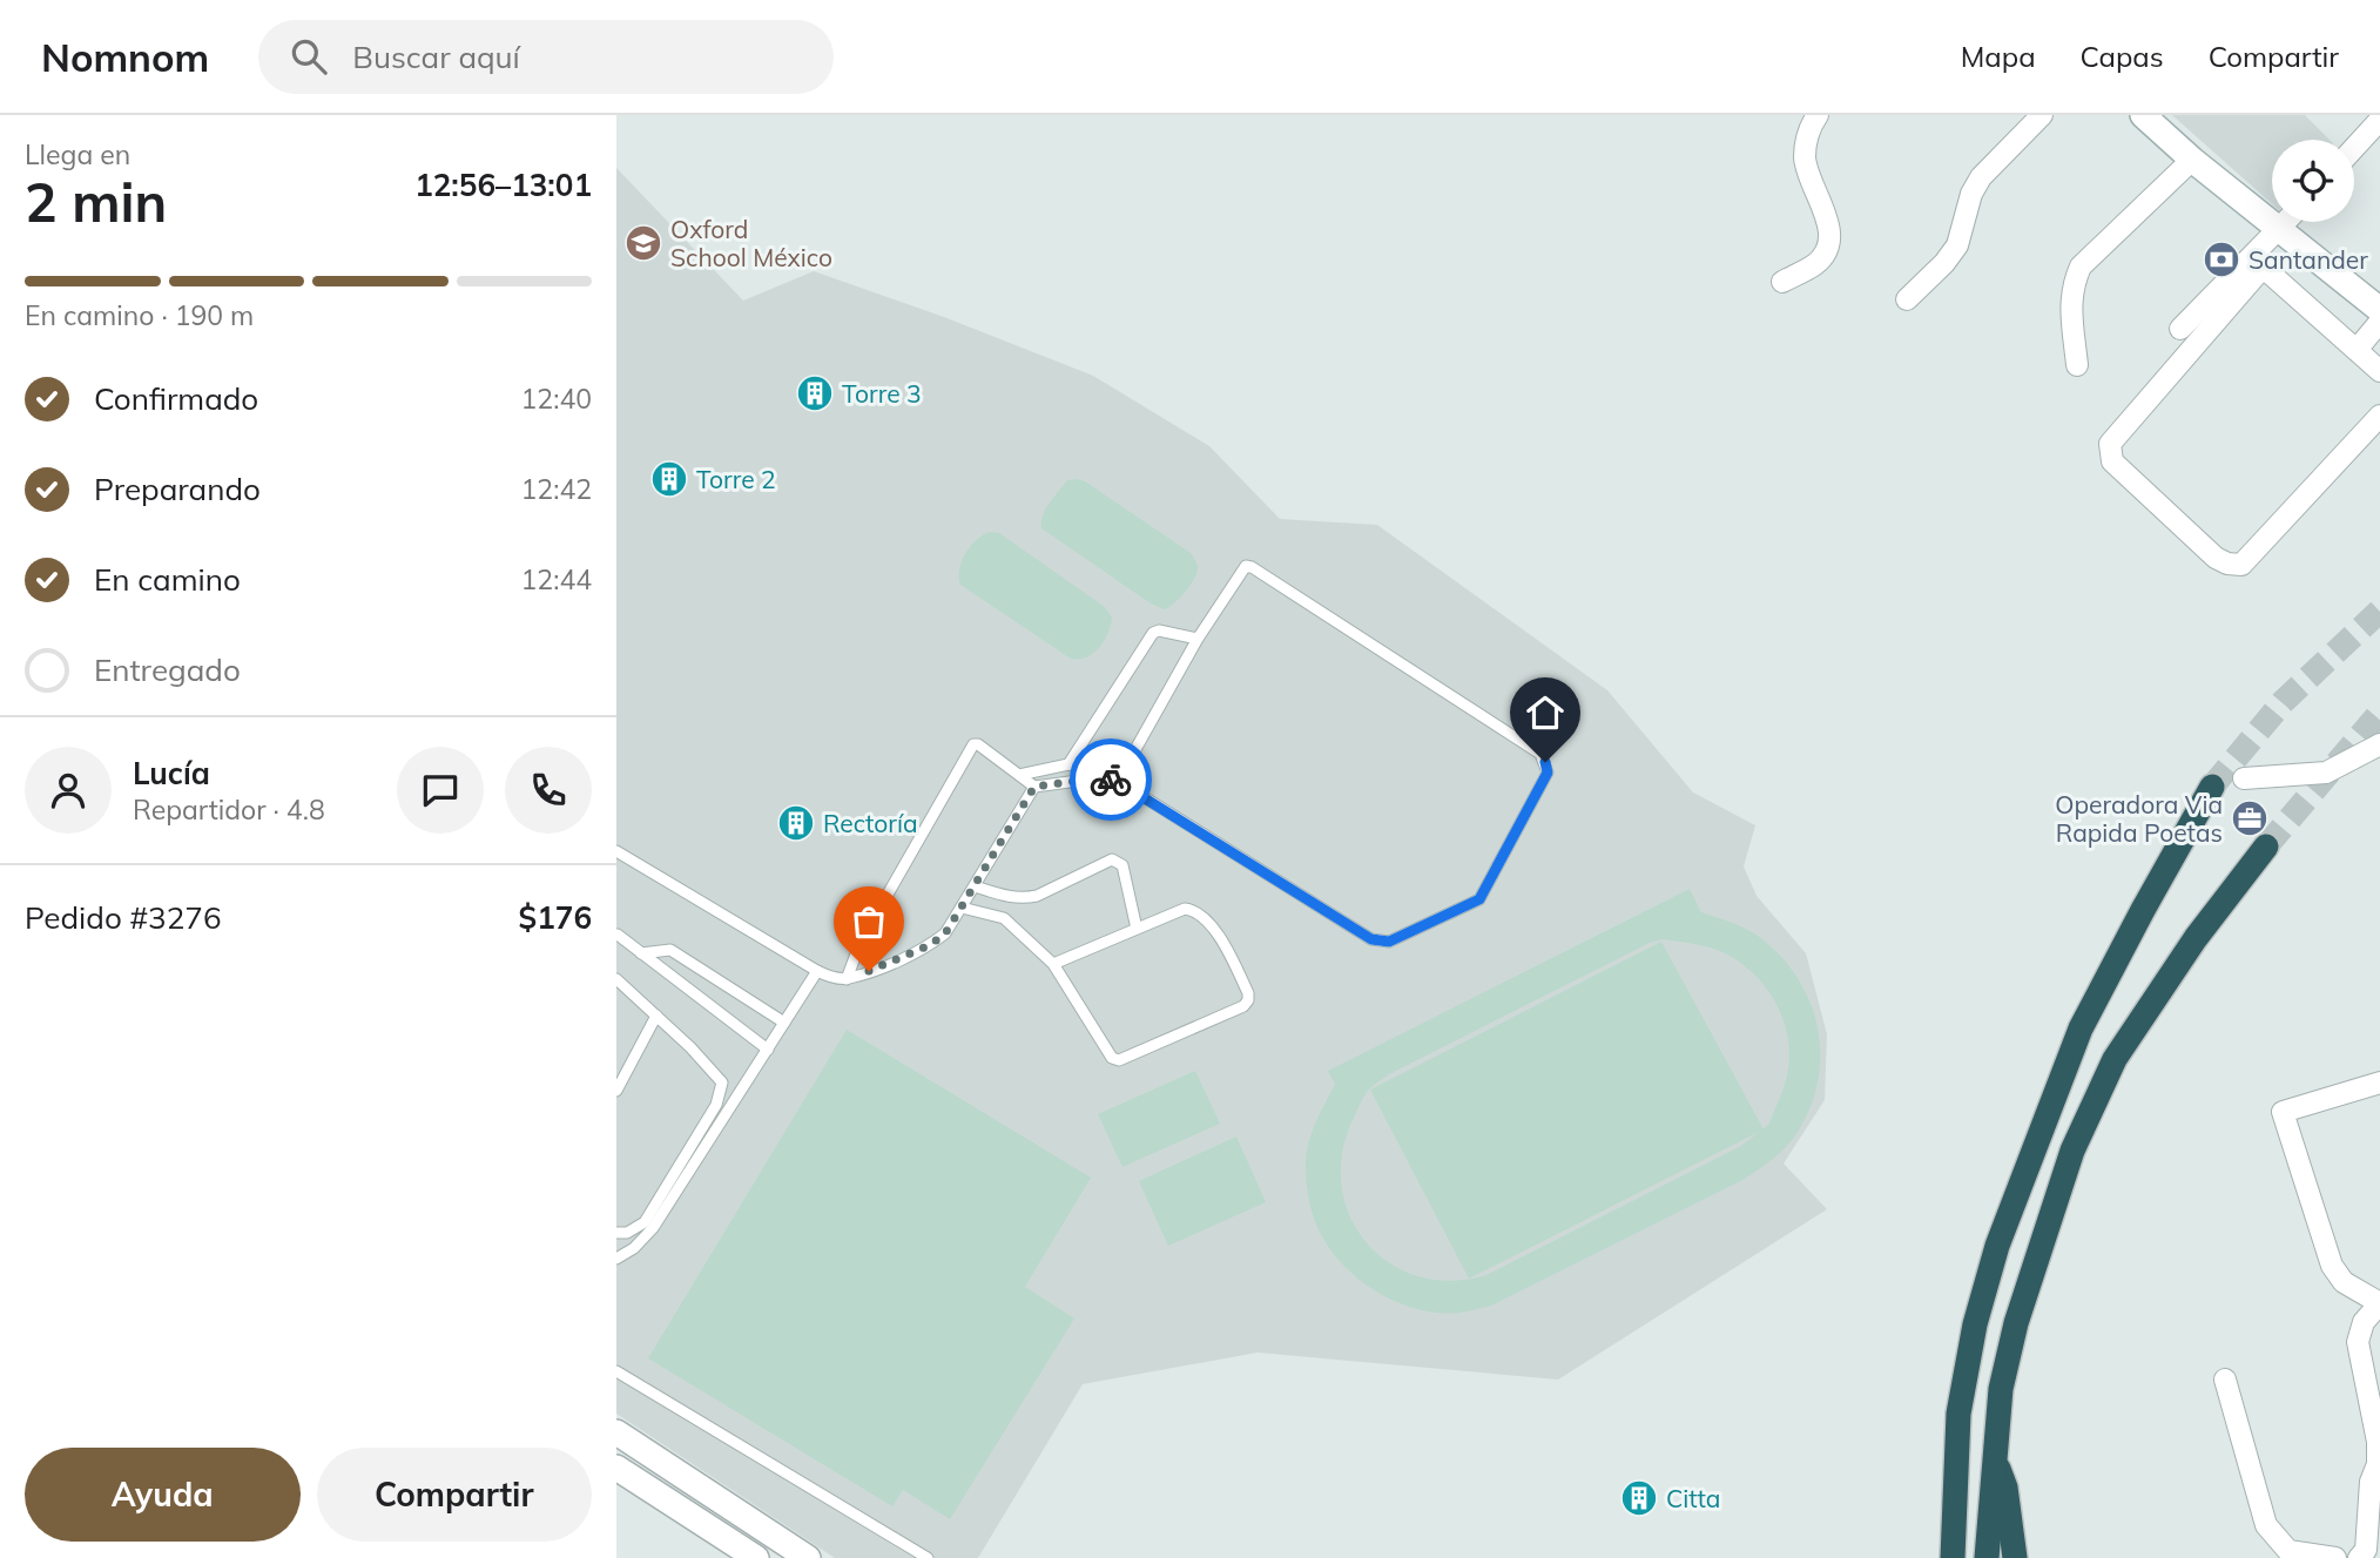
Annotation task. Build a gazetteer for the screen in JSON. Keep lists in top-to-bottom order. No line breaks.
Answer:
{"places":{"school or university":["Oxford School México"],"bank":["Santander"],"building":["Torre 3","Torre 2","Rectoría","Citta"],"office":["Operadora Via Rapida Poetas"]},"page":{"header":"Nomnom","search":"Buscar aquí","nav":["Mapa","Capas","Compartir"],"heading":["2 min","Llega en","12:56–13:01"],"panel":["Lucía","Repartidor · 4.8","Pedido #3276","$176"],"bar":"En camino · 190 m","list":[["Confirmado","12:40"],["Preparando","12:42"],["En camino","12:44"],"Entregado"],"buttons":["Ayuda","Compartir"]}}
